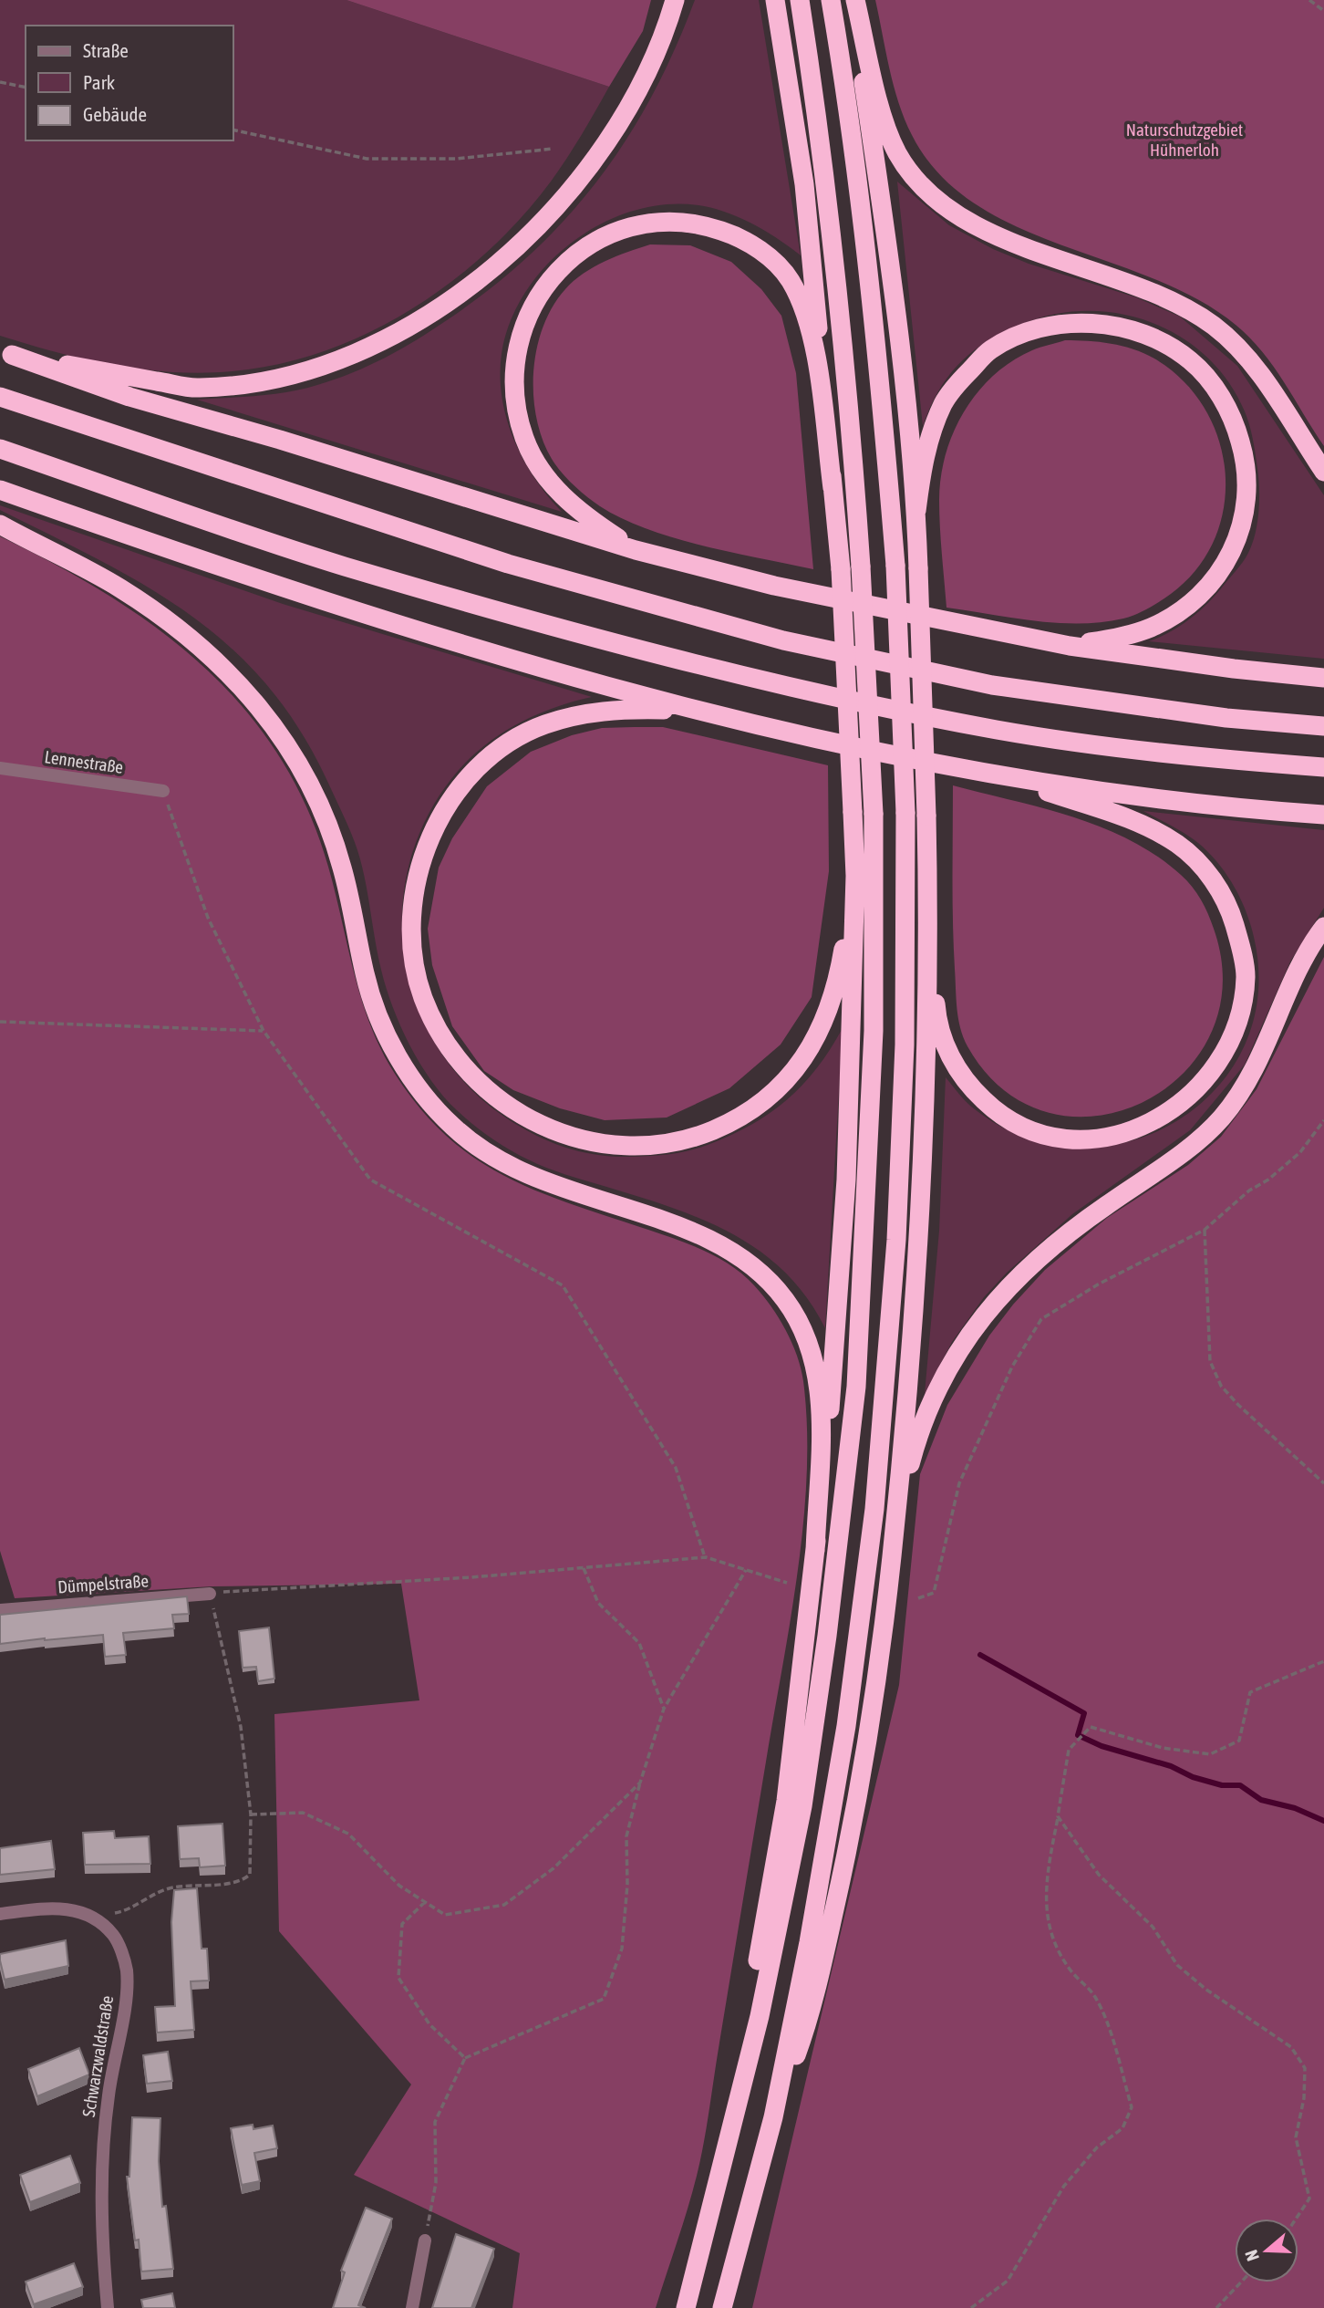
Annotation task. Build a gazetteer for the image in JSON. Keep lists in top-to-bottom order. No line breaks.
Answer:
{"streets":{"street":["Lennestraße","Dümpelstraße","Schwarzwaldstraße"]},"parks":["Naturschutzgebiet Hühnerloh"],"legend":["Straße","Park","Gebäude"],"north":"left"}
